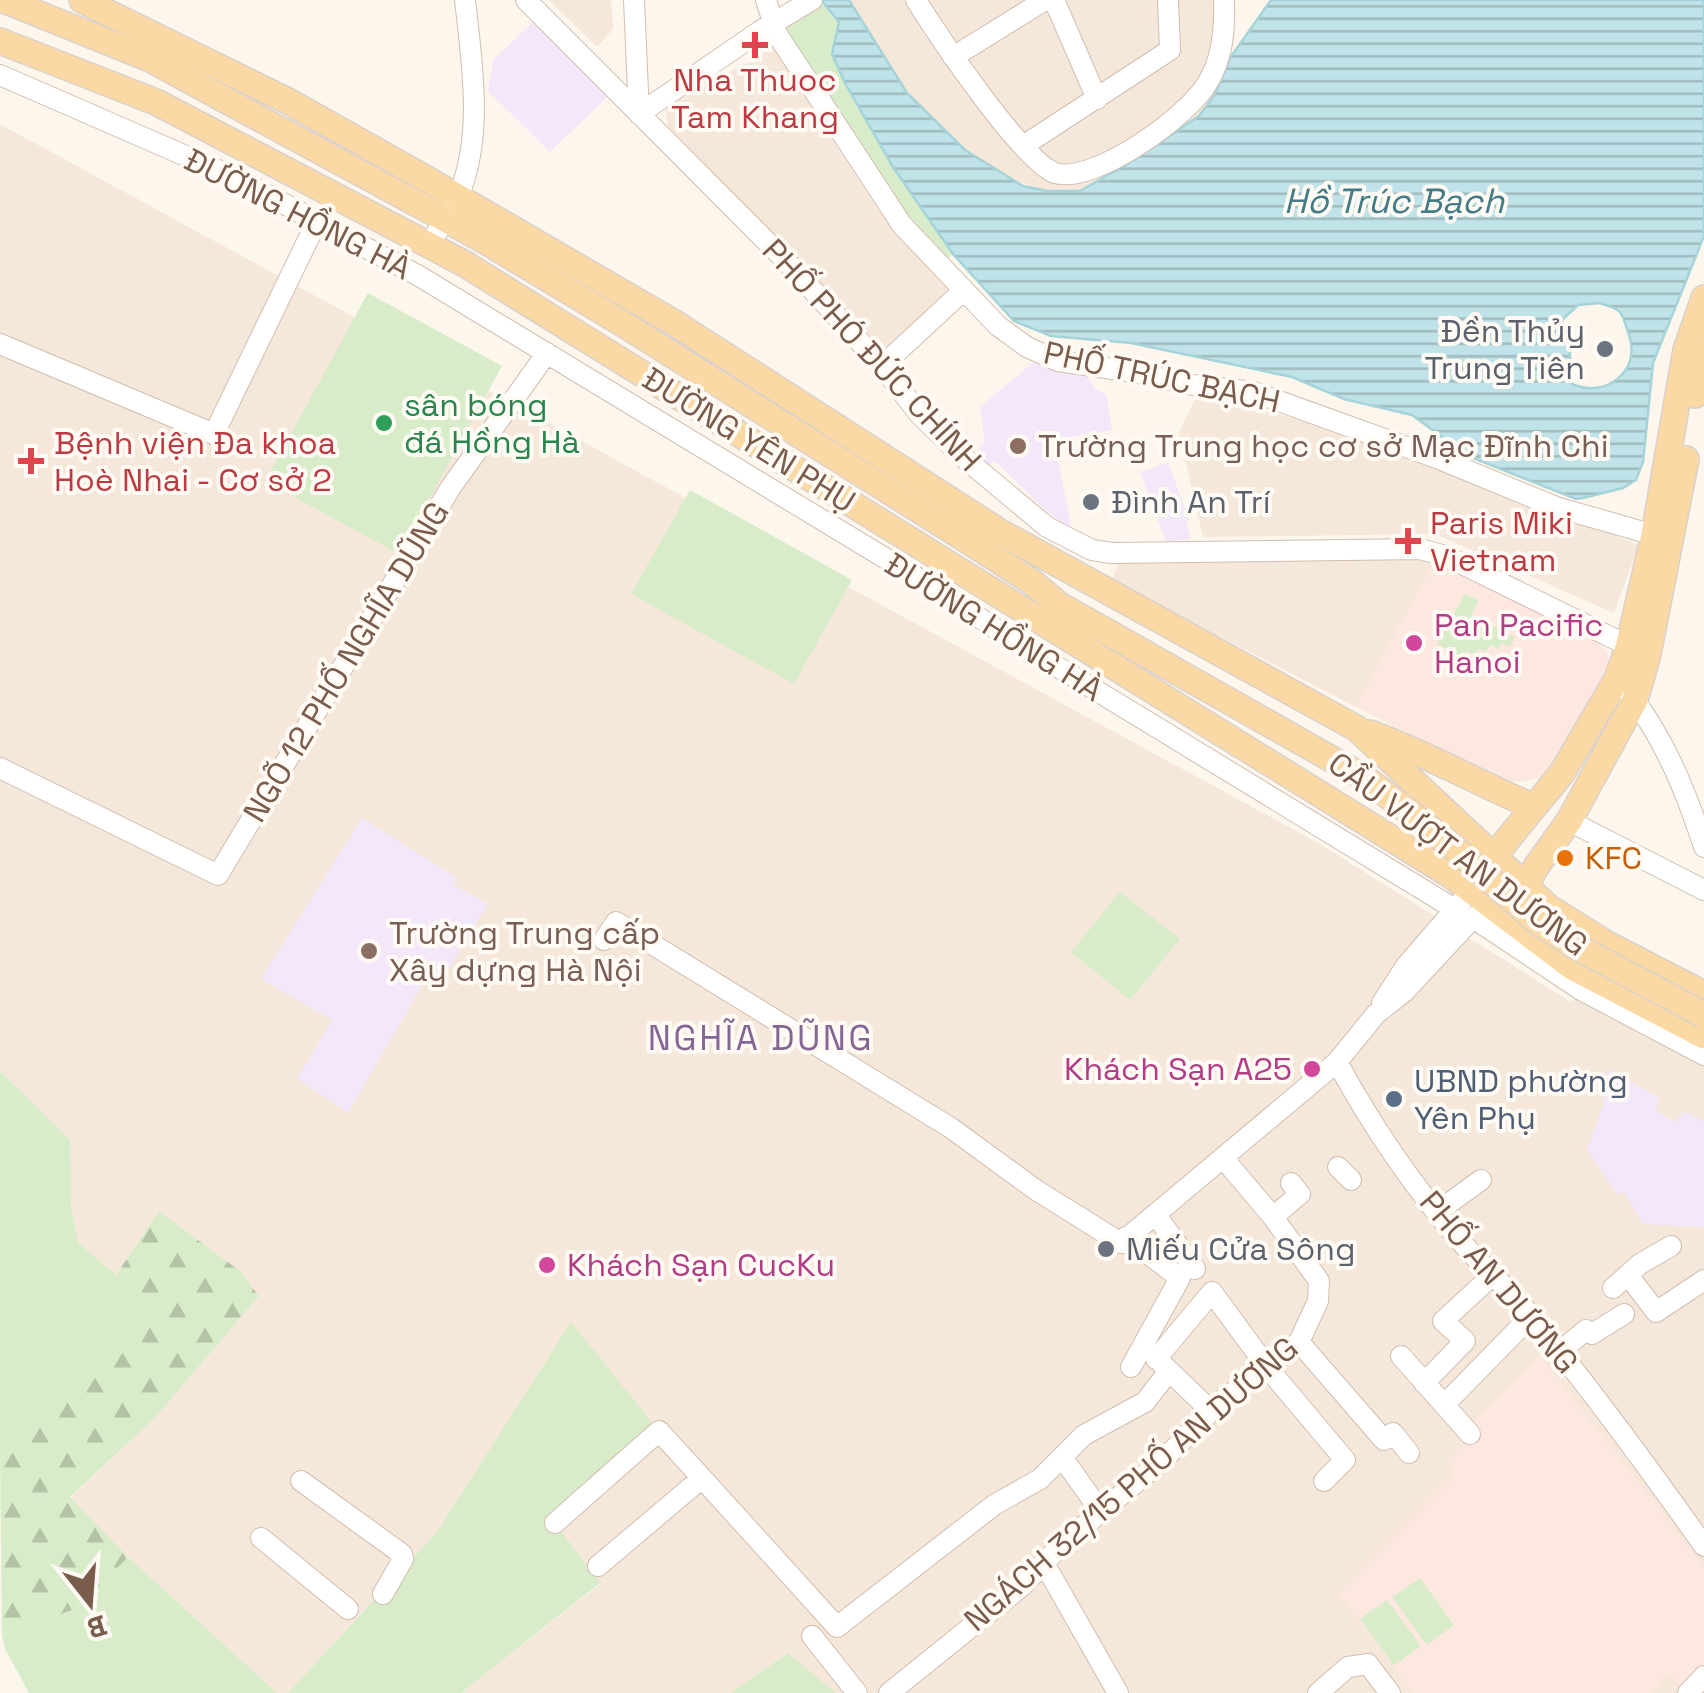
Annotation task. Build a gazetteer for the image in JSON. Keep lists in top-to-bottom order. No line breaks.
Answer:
{"streets":{"main road":["ĐƯỜNG YÊN PHỤ","CẦU VƯỢT AN DƯƠNG"],"street":["ĐƯỜNG HỒNG HÀ","PHỐ PHÓ ĐỨC CHÍNH","PHỐ TRÚC BẠCH","NGÕ 12 PHỐ NGHĨA DŨNG","PHỐ AN DƯƠNG","NGÁCH 32/15 PHỐ AN DƯƠNG"]},"crossings":[["ĐƯỜNG HỒNG HÀ","ĐƯỜNG YÊN PHỤ"],["ĐƯỜNG HỒNG HÀ","NGÕ 12 PHỐ NGHĨA DŨNG"],["ĐƯỜNG YÊN PHỤ","CẦU VƯỢT AN DƯƠNG"]],"districts":["NGHĨA DŨNG"],"water":["Hồ Trúc Bạch"],"places":{"health":["Nha Thuoc Tam Khang","Bệnh viện Đa khoa Hoè Nhai - Cơ sở 2","Paris Miki Vietnam"],"other":["Đền Thủy Trung Tiên","sân bóng đá Hồng Hà","Trường Trung học cơ sở Mạc Đĩnh Chi","Đình An Trí","Pan Pacific Hanoi","KFC","Trường Trung cấp Xây dựng Hà Nội","Khách Sạn A25","UBND phường Yên Phụ","Miếu Cửa Sông","Khách Sạn CucKu"]},"north":"bottom"}
